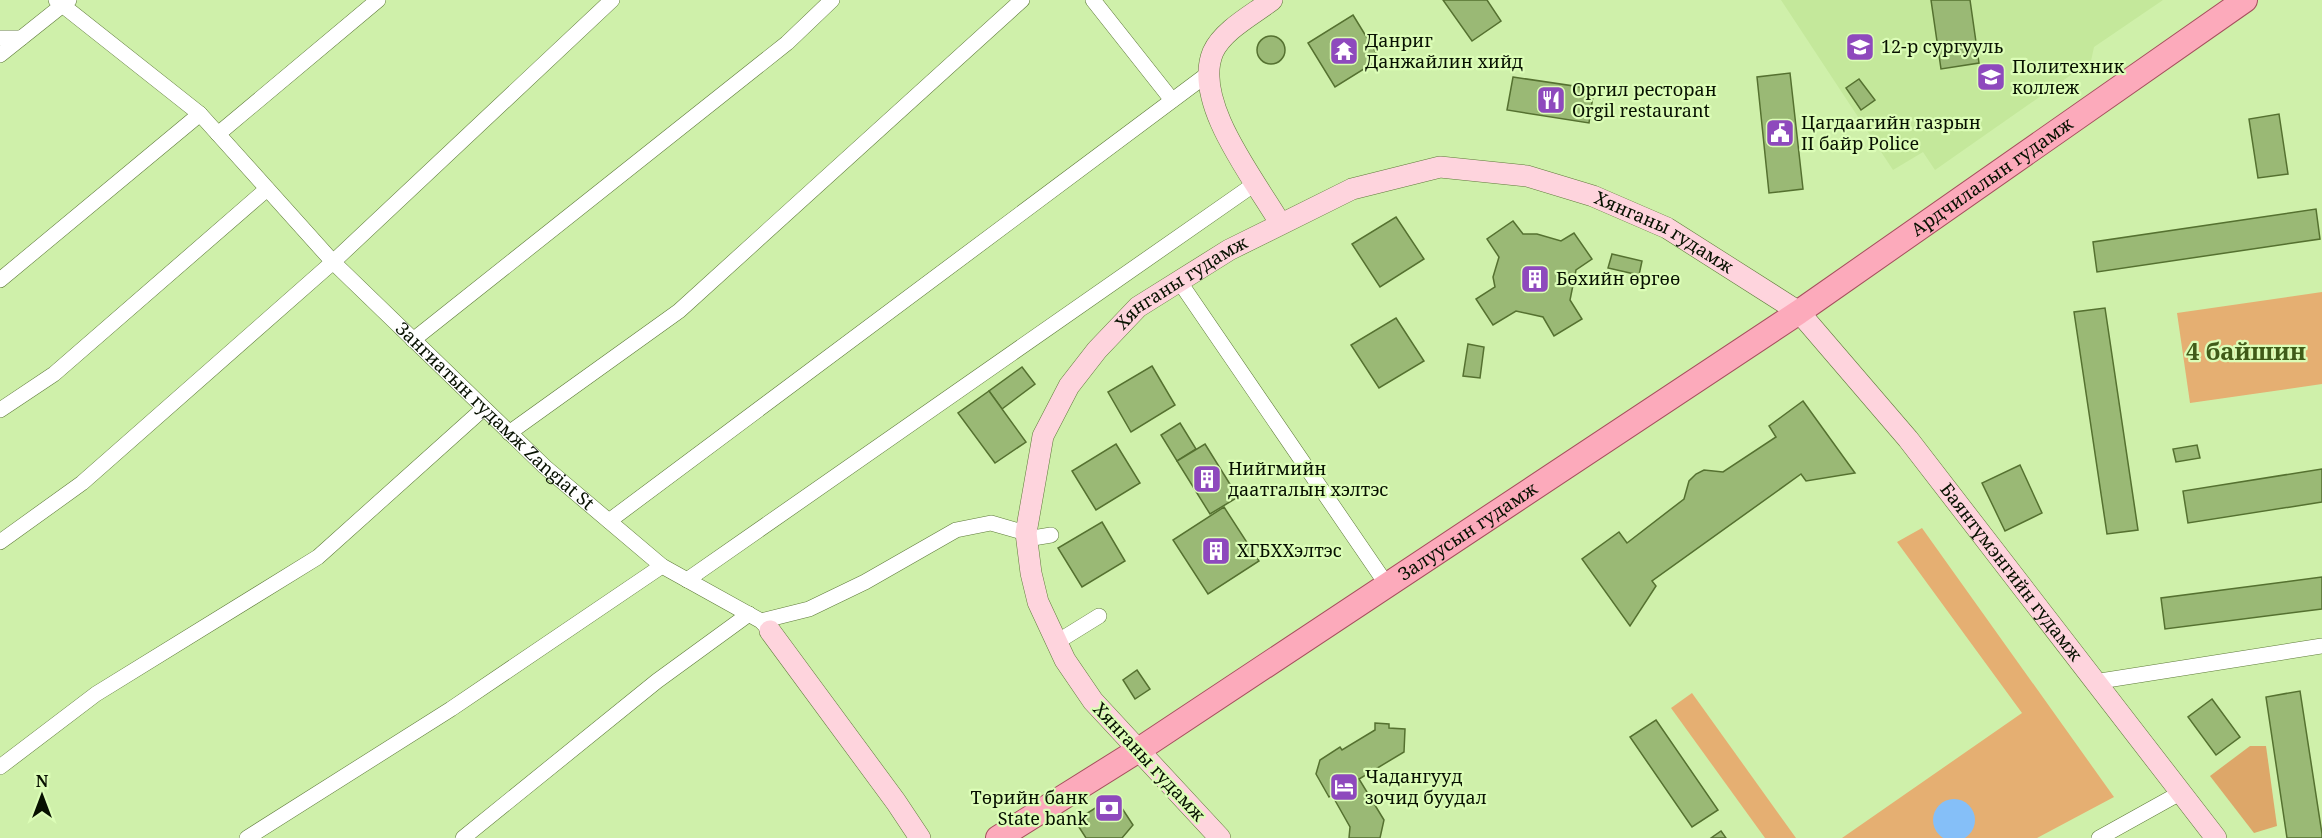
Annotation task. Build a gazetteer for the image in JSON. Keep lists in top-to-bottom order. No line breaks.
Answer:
{"streets":{"main road":["Ардчилалын гудамж","Хянганы гудамж","Зангиатын гудамж Zangiat St","Залуусын гудамж","Баянтүмэнгийн гудамж"]},"crossings":[["Ардчилалын гудамж","Хянганы гудамж"],["Ардчилалын гудамж","Залуусын гудамж"],["Ардчилалын гудамж","Баянтүмэнгийн гудамж"],["Хянганы гудамж","Залуусын гудамж"],["Хянганы гудамж","Баянтүмэнгийн гудамж"],["Залуусын гудамж","Баянтүмэнгийн гудамж"]],"districts":["4 байшин"],"places":{"school or university":["12-р сургууль","Политехник коллеж"],"temple":["Данриг Данжайлин хийд"],"restaurant":["Оргил ресторан Orgil restaurant"],"public building":["Цагдаагийн газрын II байр Police"],"building":["Бөхийн өргөө","Нийгмийн даатгалын хэлтэс","ХГБХХэлтэс"],"hotel":["Чадангууд зочид буудал"],"bank":["Төрийн банк State bank"]},"north":"top"}
